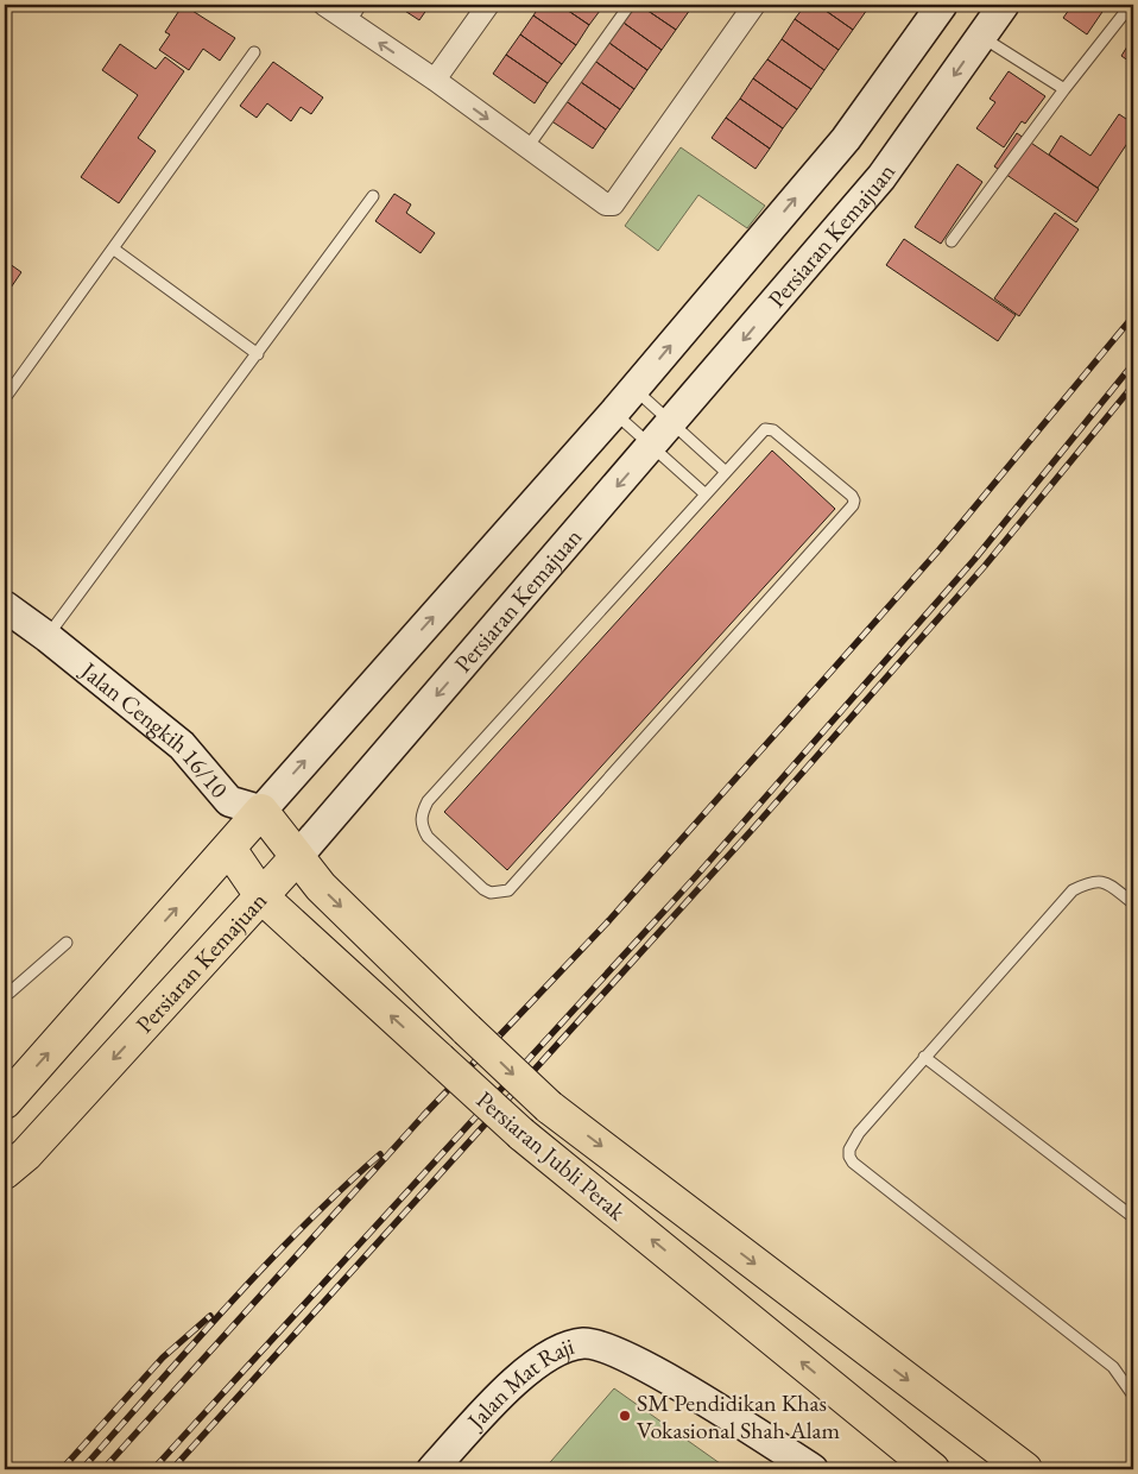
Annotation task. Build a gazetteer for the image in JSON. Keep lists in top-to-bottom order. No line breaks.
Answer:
{"streets":{"main road":["Persiaran Kemajuan","Jalan Cengkih 16/10","Persiaran Jubli Perak","Jalan Mat Raji"]},"crossings":[["Persiaran Kemajuan","Persiaran Jubli Perak"]],"places":["SM Pendidikan Khas Vokasional Shah Alam"]}
